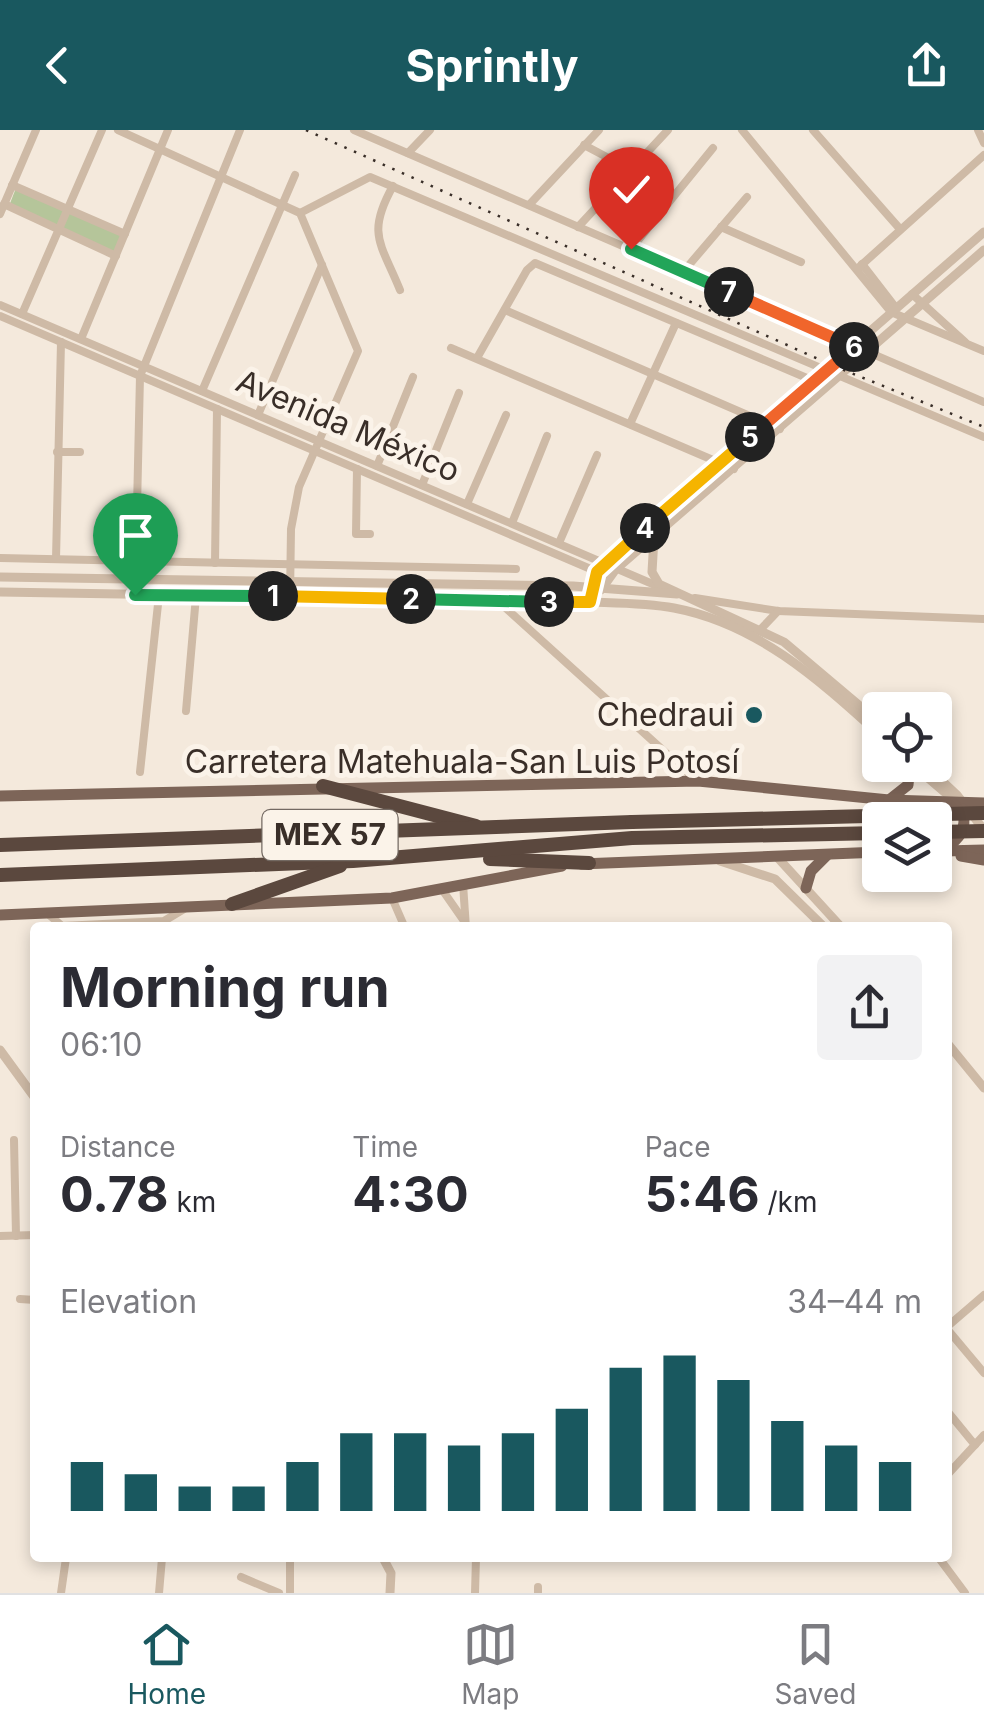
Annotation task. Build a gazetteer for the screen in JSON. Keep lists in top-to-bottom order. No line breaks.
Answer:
{"streets":{"highway":["MEX 57"],"main road":["Carretera Matehuala-San Luis Potosí"],"street":["Avenida México"]},"places":["Chedraui"],"page":{"header":"Sprintly","pins":["7","6","5","4","1","2","3"],"heading":["Morning run","06:10"],"stats":[["Distance","0.78 km"],["Time","4:30"],["Pace","5:46 /km"]],"chart":["Elevation","34–44 m"],"tabs":["Home","Map","Saved"]}}
